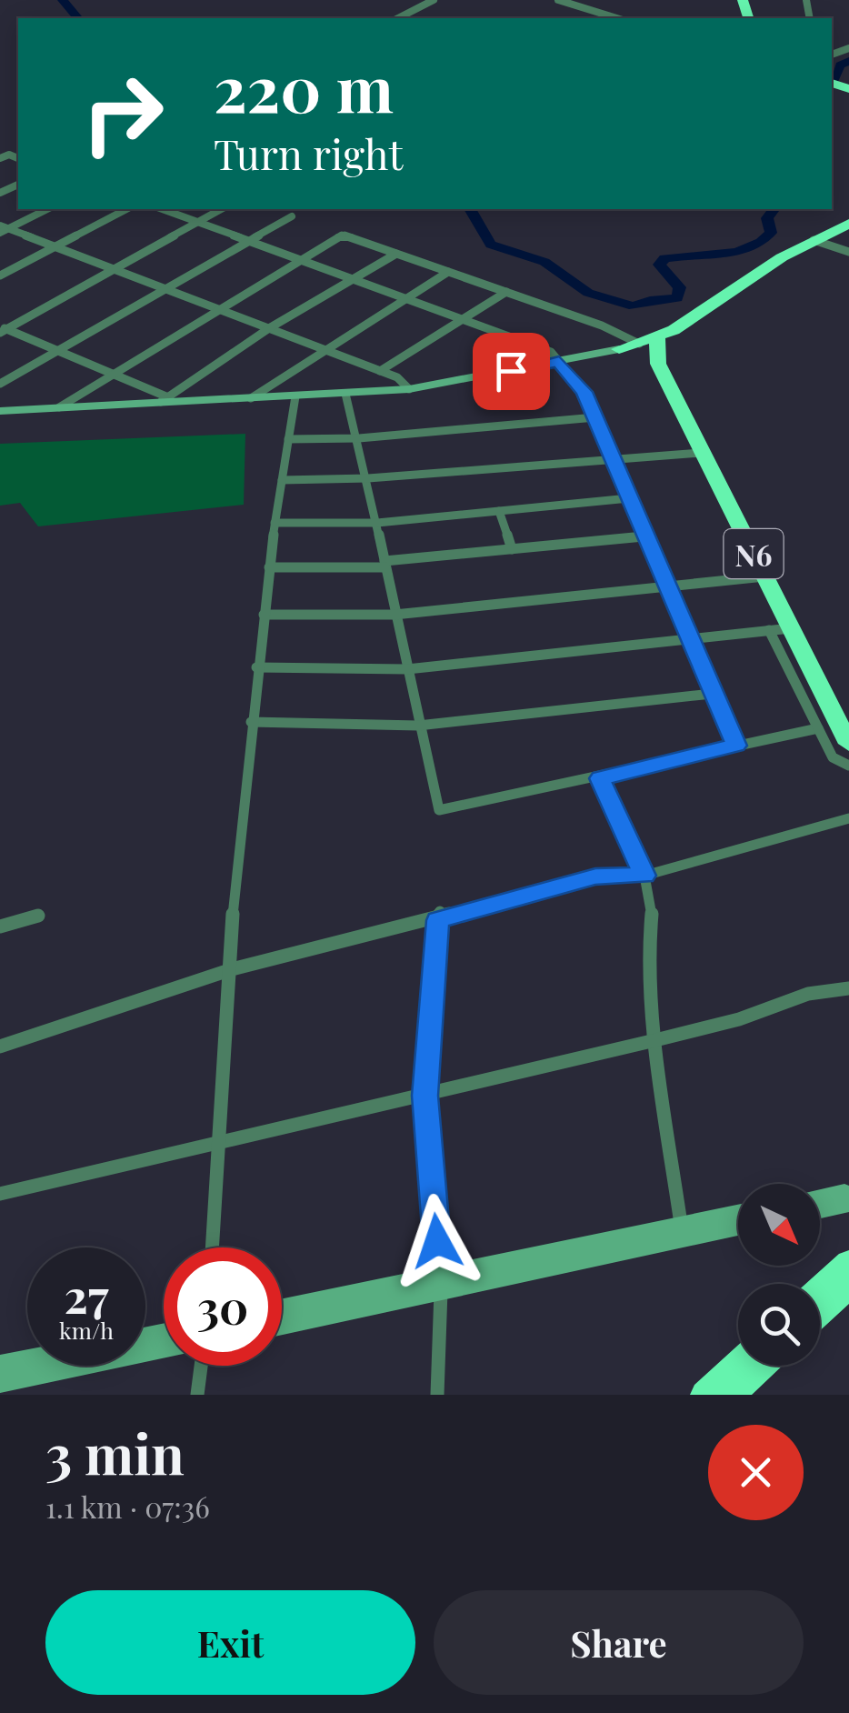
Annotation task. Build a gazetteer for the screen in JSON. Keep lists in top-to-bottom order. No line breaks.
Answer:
{"streets":{"highway":["N6"]},"north":"bottom right","page":{"turn":["220 m","Turn right"],"speed":"27 km/h","limit":"30","heading":["3 min","1.1 km · 07:36"],"buttons":["Exit","Share"]}}
